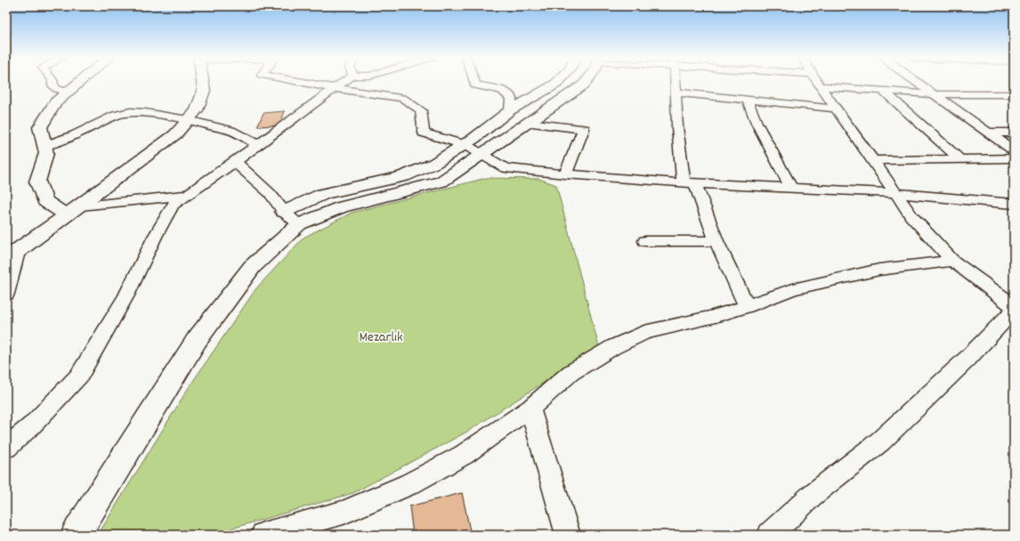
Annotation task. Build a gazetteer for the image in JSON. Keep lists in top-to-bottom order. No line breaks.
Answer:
{"parks":["Mezarlık"]}
